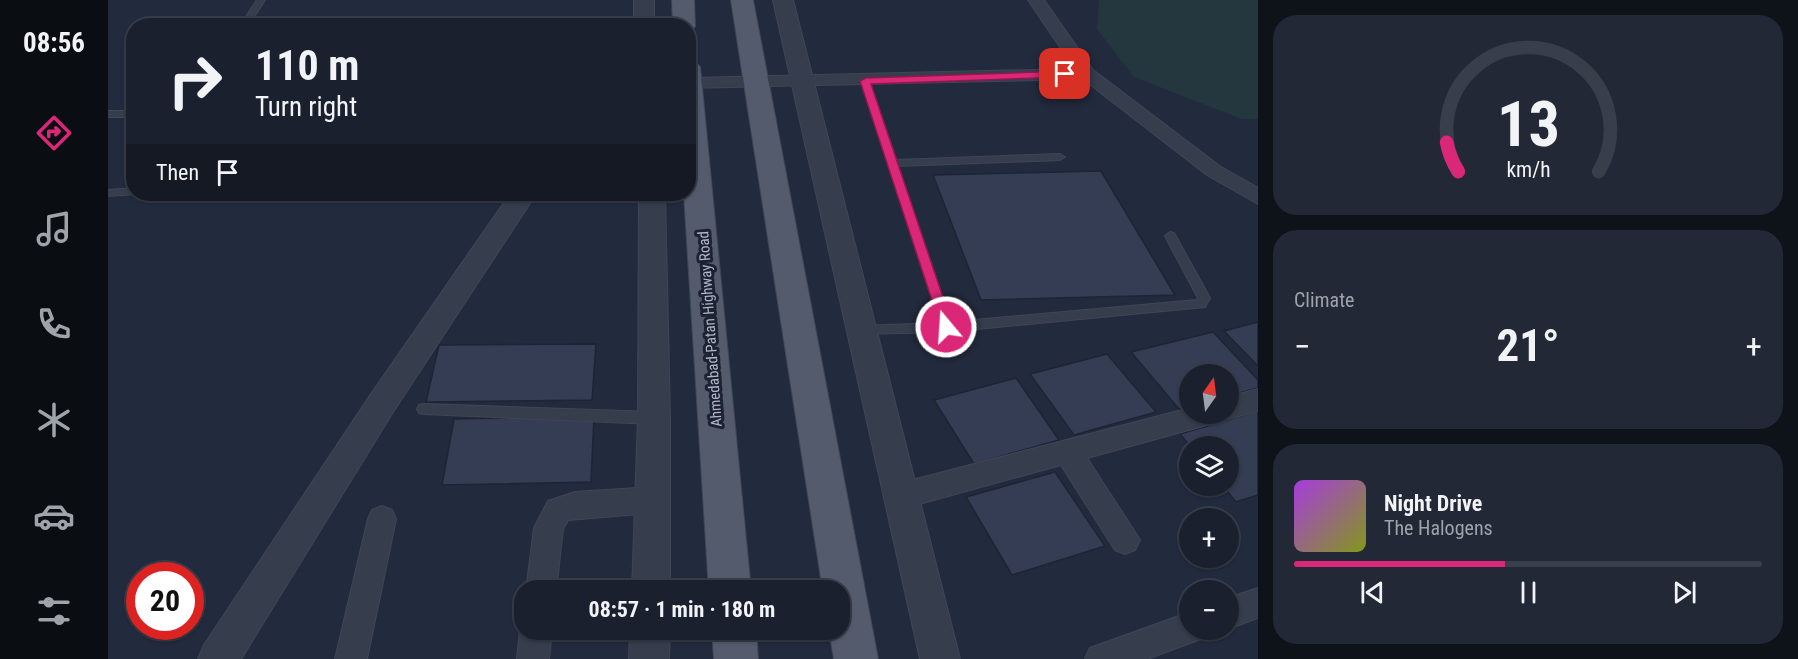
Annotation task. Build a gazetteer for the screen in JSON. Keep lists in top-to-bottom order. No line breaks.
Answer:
{"streets":{"main road":["Ahmedabad-Patan Highway Road"]},"north":"top","page":{"tabs":"08:56","turn":["110 m","Turn right"],"then":"Then","tile":"Climate","heat":["−","21°","+"],"map_buttons":["+","−"],"song":["Night Drive","The Halogens"],"limit":"20","trip":"08:57 · 1 min · 180 m","gauge":["13","km/h"]}}
